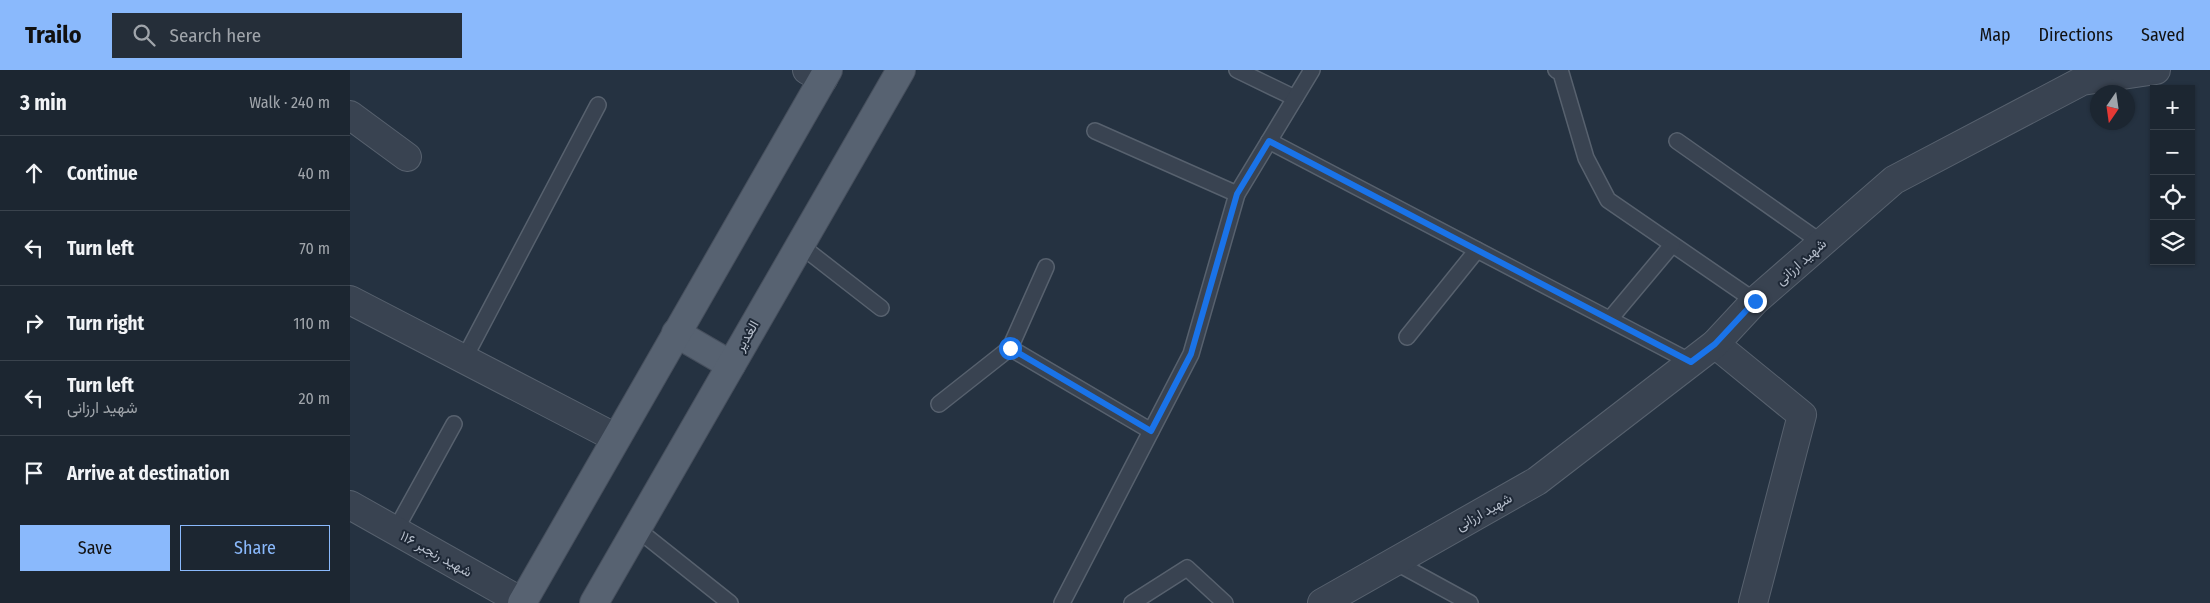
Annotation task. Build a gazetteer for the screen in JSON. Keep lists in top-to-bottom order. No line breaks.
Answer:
{"streets":{"main road":["الغدیر"],"street":["شهید ارزانی","شهید رنجبر ۱۱۶"]},"north":"bottom","page":{"header":"Trailo","search":"Search here","nav":["Map","Directions","Saved"],"heading":["3 min","Walk · 240 m"],"map_buttons":["+","−"],"list":[["Continue","40 m"],["Turn left","70 m"],["Turn right","110 m"],["Turn left","شهید ارزانی","20 m"],"Arrive at destination"],"buttons":["Save","Share"]}}
